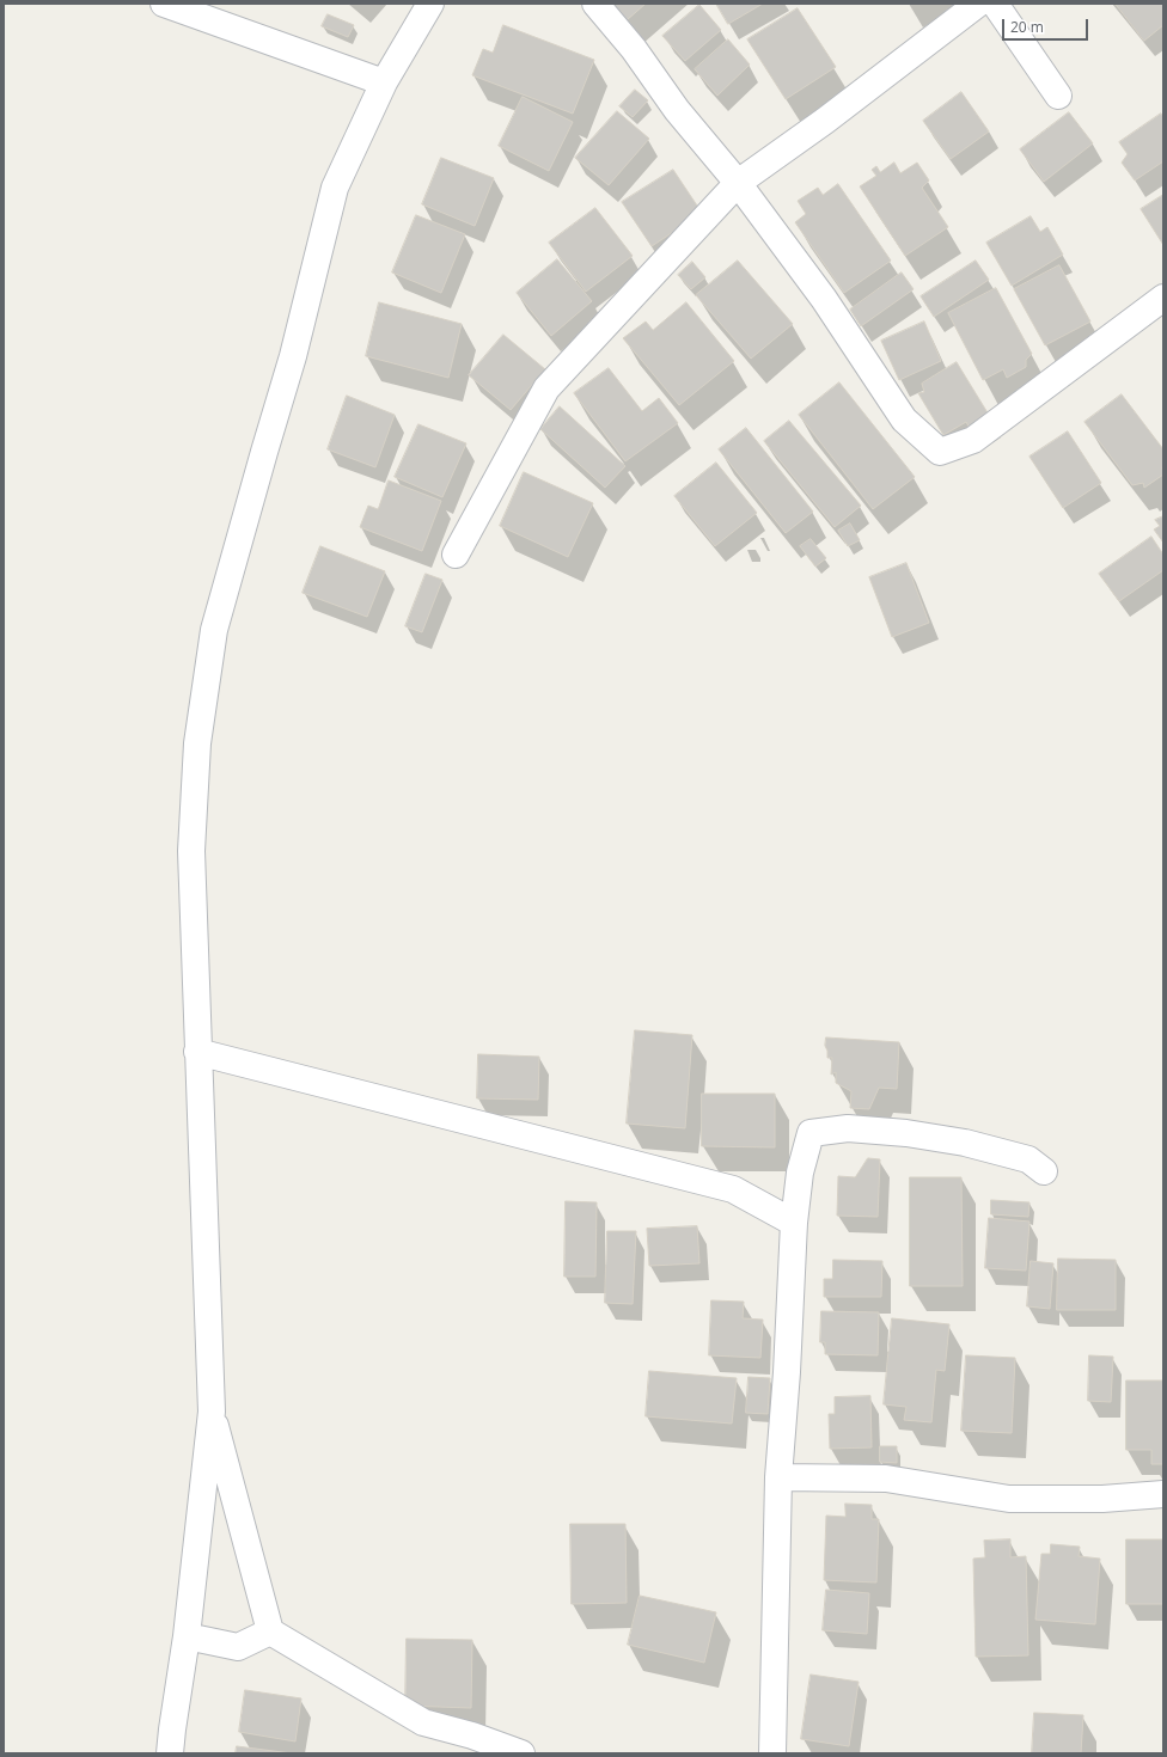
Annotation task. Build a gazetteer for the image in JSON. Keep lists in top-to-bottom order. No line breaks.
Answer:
{"scale_bar":"20 m"}
